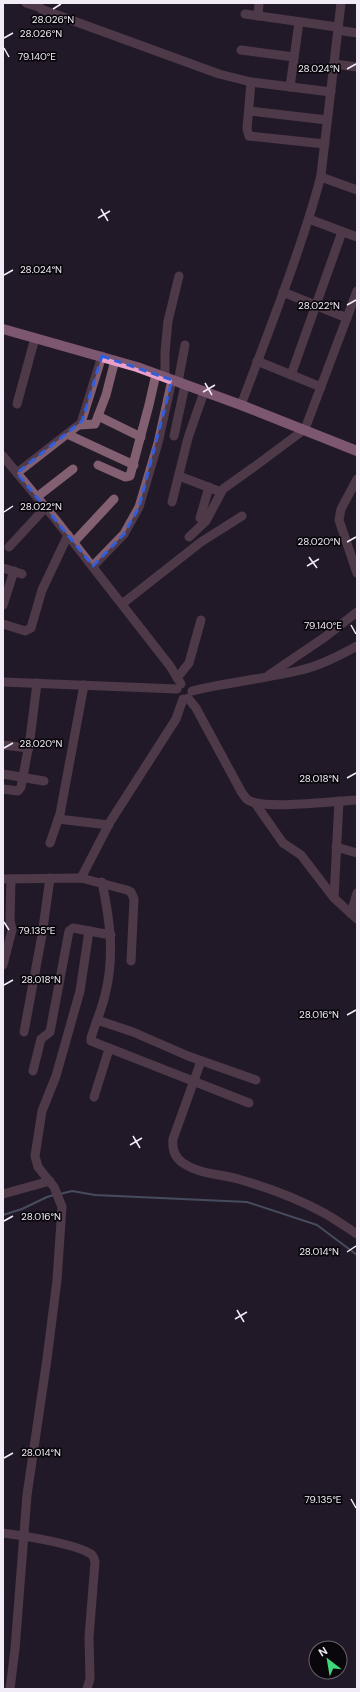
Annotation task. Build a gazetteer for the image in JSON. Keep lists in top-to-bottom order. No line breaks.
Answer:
{"north":"top left","coordinates":["28.026°N","79.140°E","28.024°N","28.022°N","28.020°N","28.018°N","79.135°E","28.016°N","28.014°N"]}
